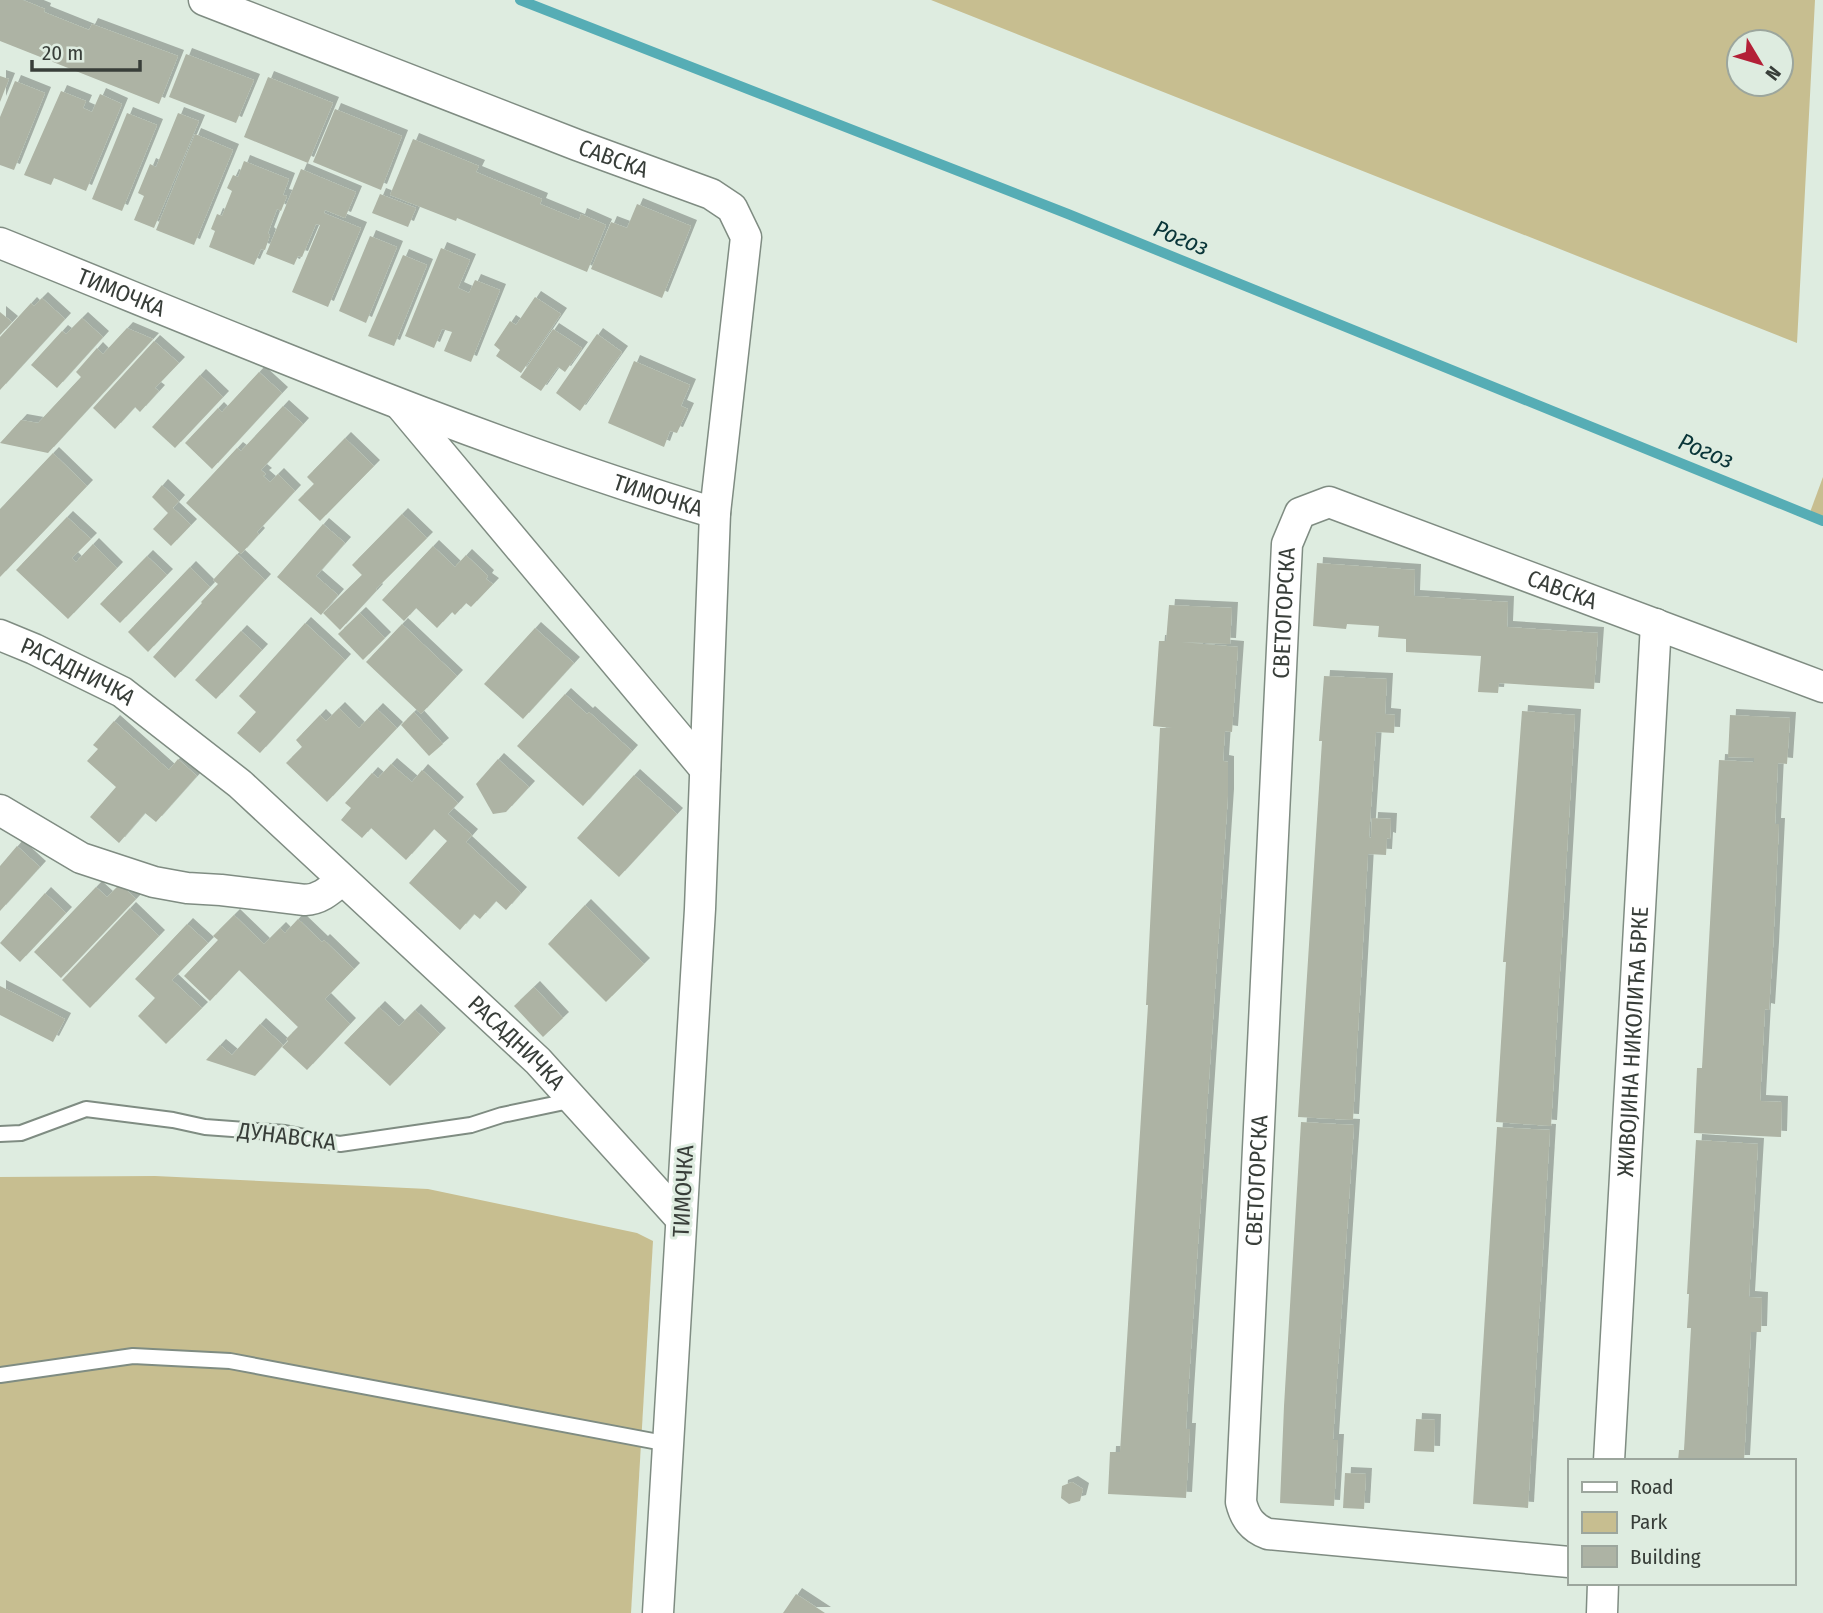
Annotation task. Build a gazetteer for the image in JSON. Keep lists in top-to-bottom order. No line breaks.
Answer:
{"streets":{"street":["САВСКА","ТИМОЧКА","СВЕТОГОРСКА","РАСАДНИЧКА","ЖИВОЈИНА НИКОЛИЋА БРКЕ"],"lane":["ДУНАВСКА"]},"crossings":[["САВСКА","ТИМОЧКА"],["САВСКА","СВЕТОГОРСКА"],["САВСКА","ЖИВОЈИНА НИКОЛИЋА БРКЕ"],["ТИМОЧКА","РАСАДНИЧКА"],["РАСАДНИЧКА","ДУНАВСКА"]],"water":["Рогоз"],"legend":["Road","Park","Building"],"scale_bar":"20 m","north":"bottom right"}
